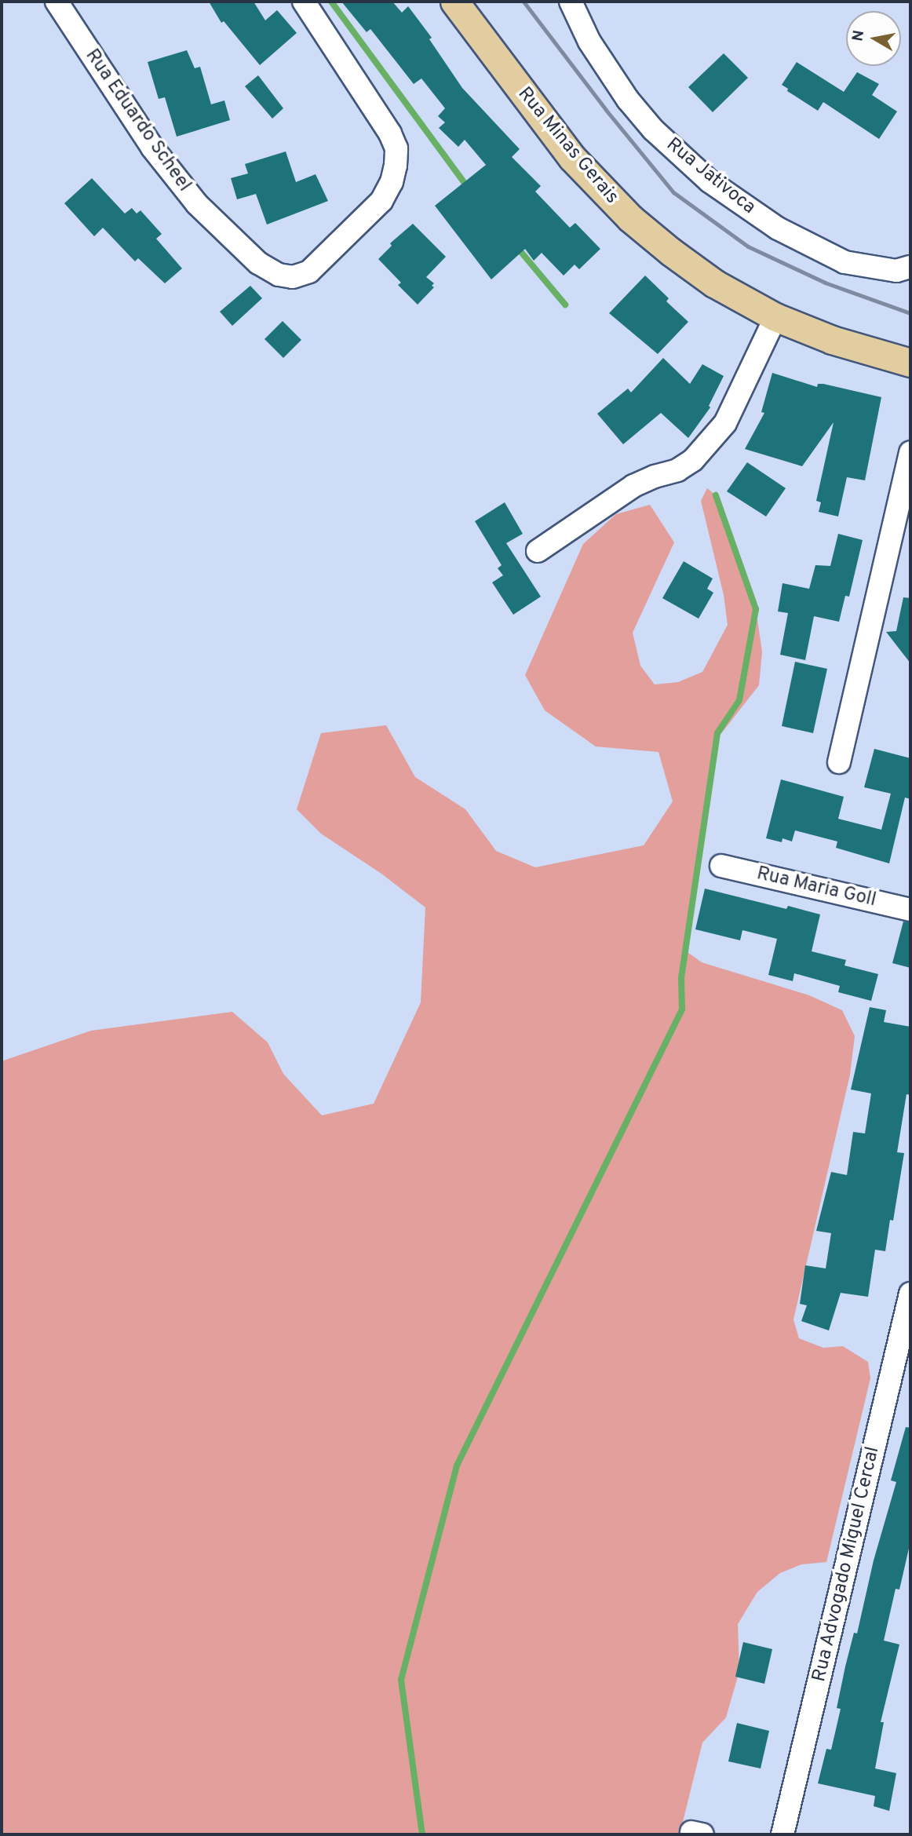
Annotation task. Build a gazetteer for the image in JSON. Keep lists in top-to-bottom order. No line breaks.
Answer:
{"streets":{"main road":["Rua Minas Gerais"],"street":["Rua Eduardo Scheel","Rua Jativoca","Rua Maria Goll","Rua Advogado Miguel Cercal"]},"north":"left"}
